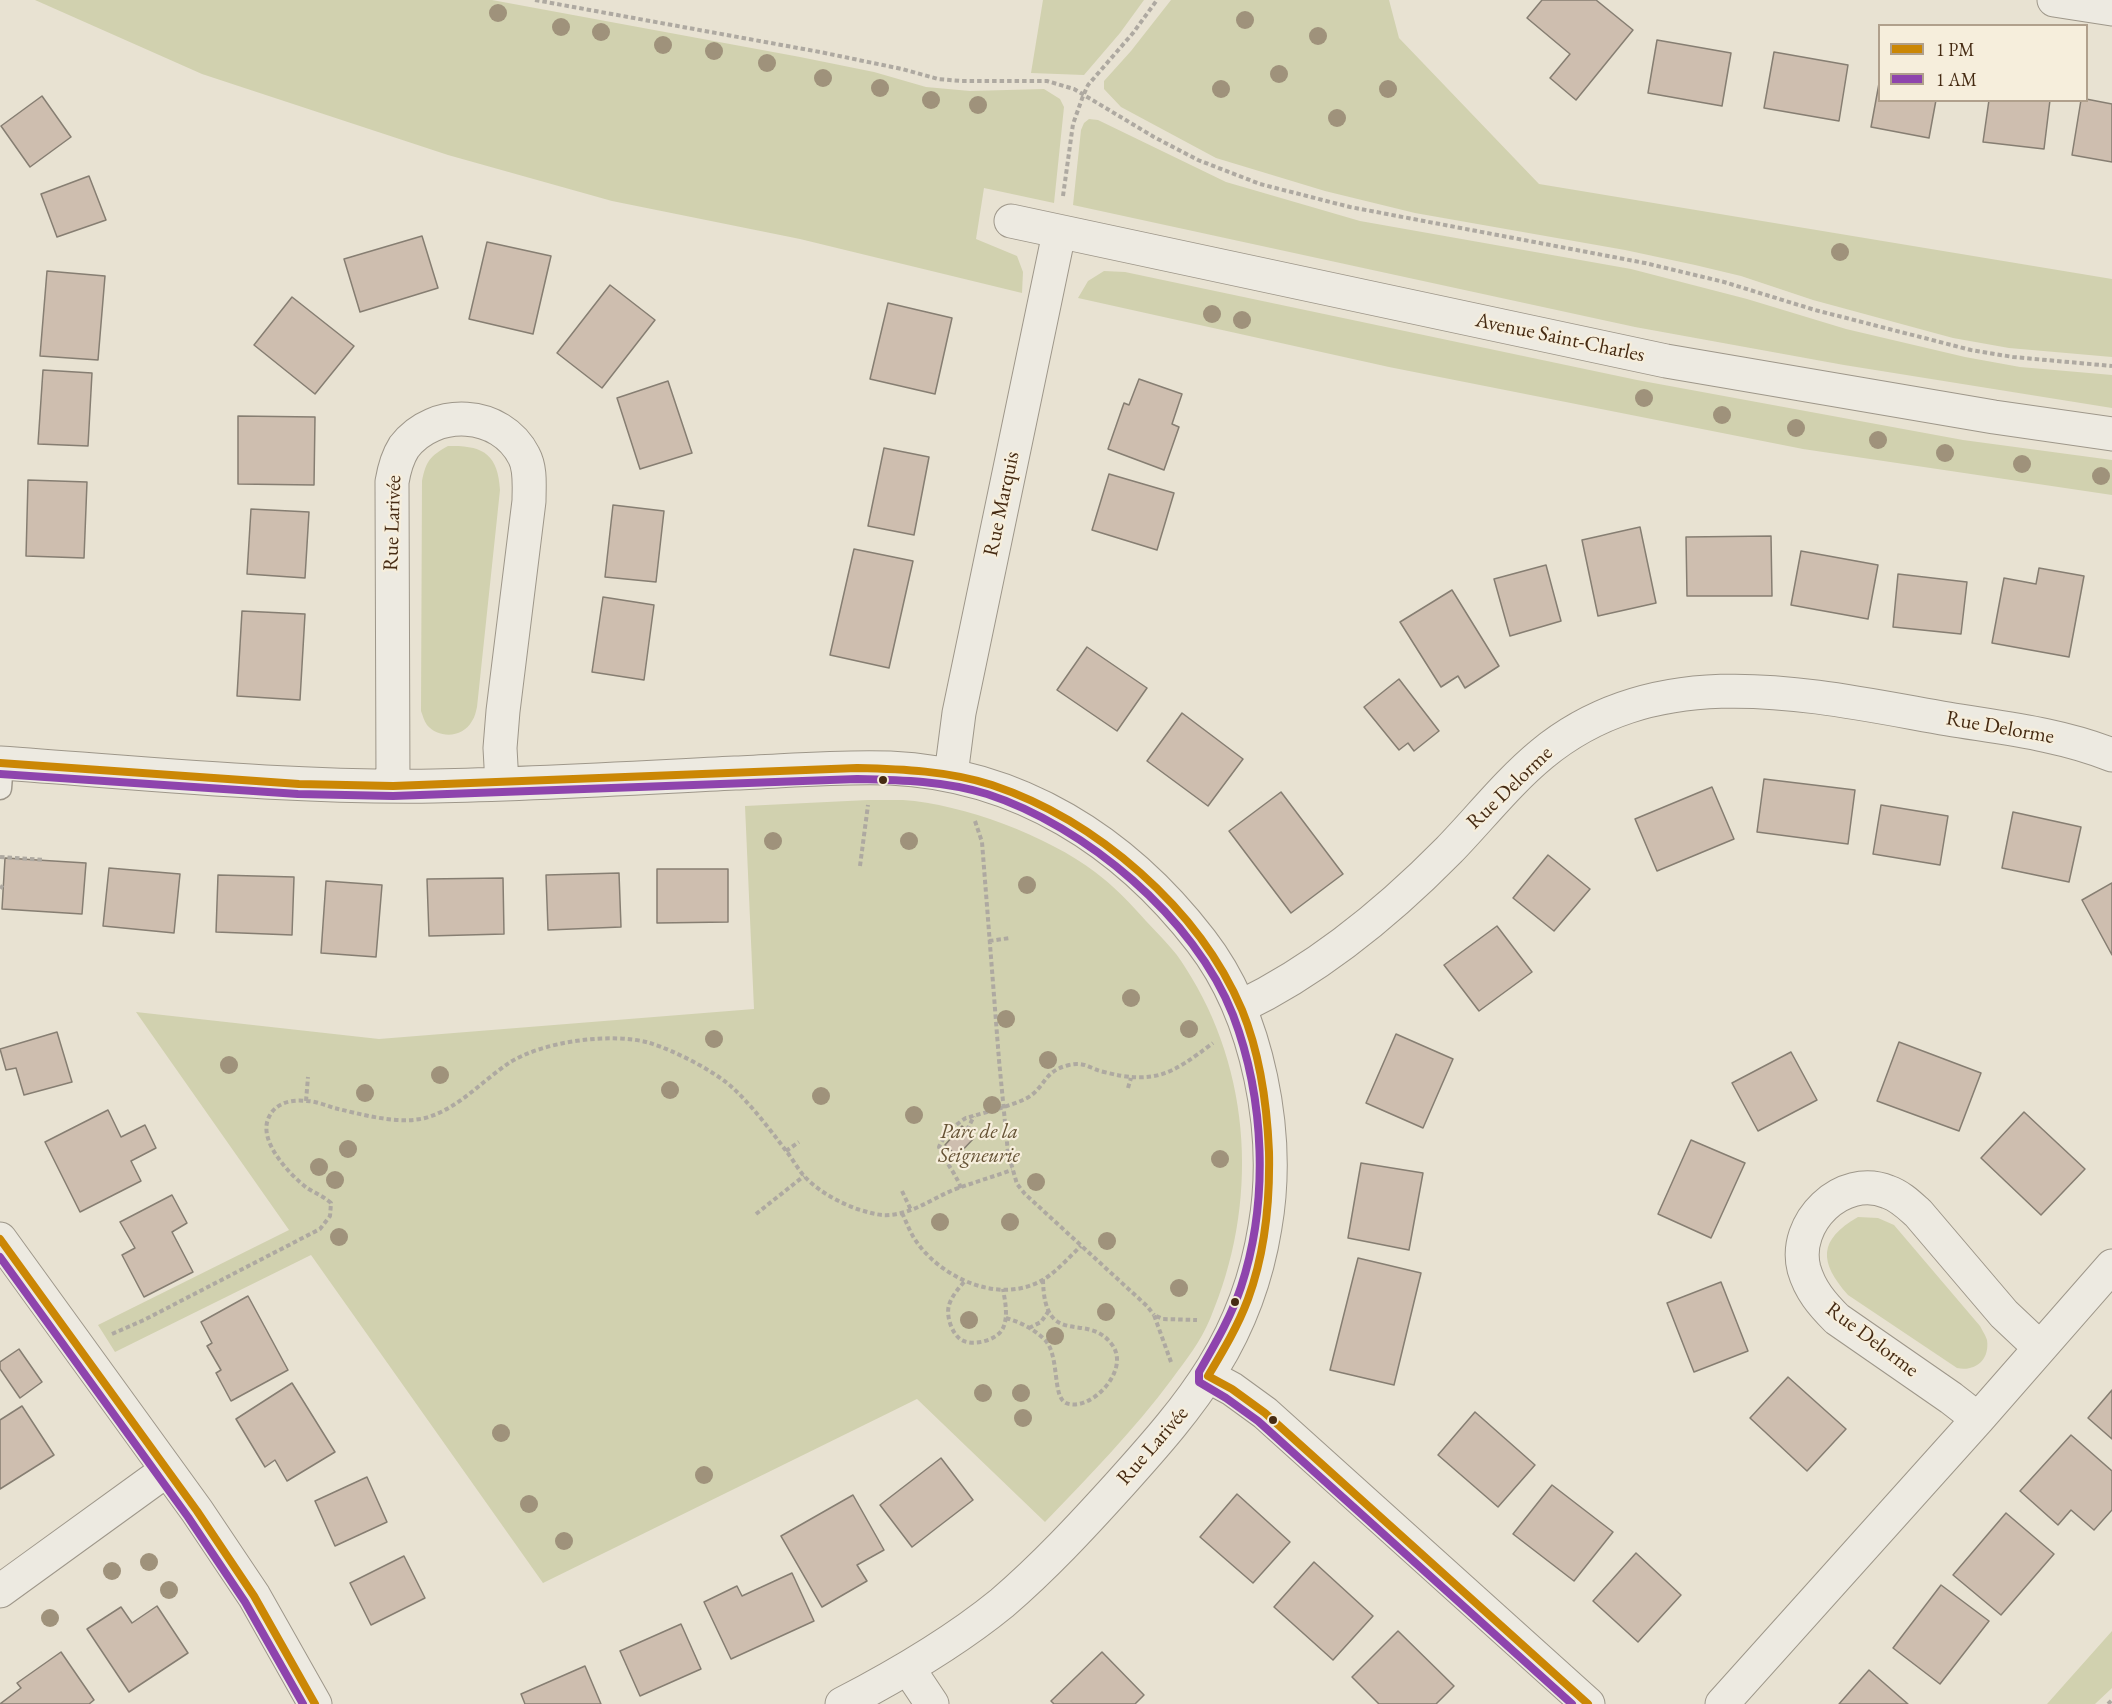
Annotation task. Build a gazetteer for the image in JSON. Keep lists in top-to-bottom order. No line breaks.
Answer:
{"streets":{"street":["Avenue Saint-Charles","Rue Marquis","Rue Larivée","Rue Delorme"]},"crossings":[["Avenue Saint-Charles","Rue Marquis"],["Rue Marquis","Rue Larivée"],["Rue Larivée","Rue Delorme"]],"parks":["Parc de la Seigneurie"],"legend":["1 PM","1 AM"]}
